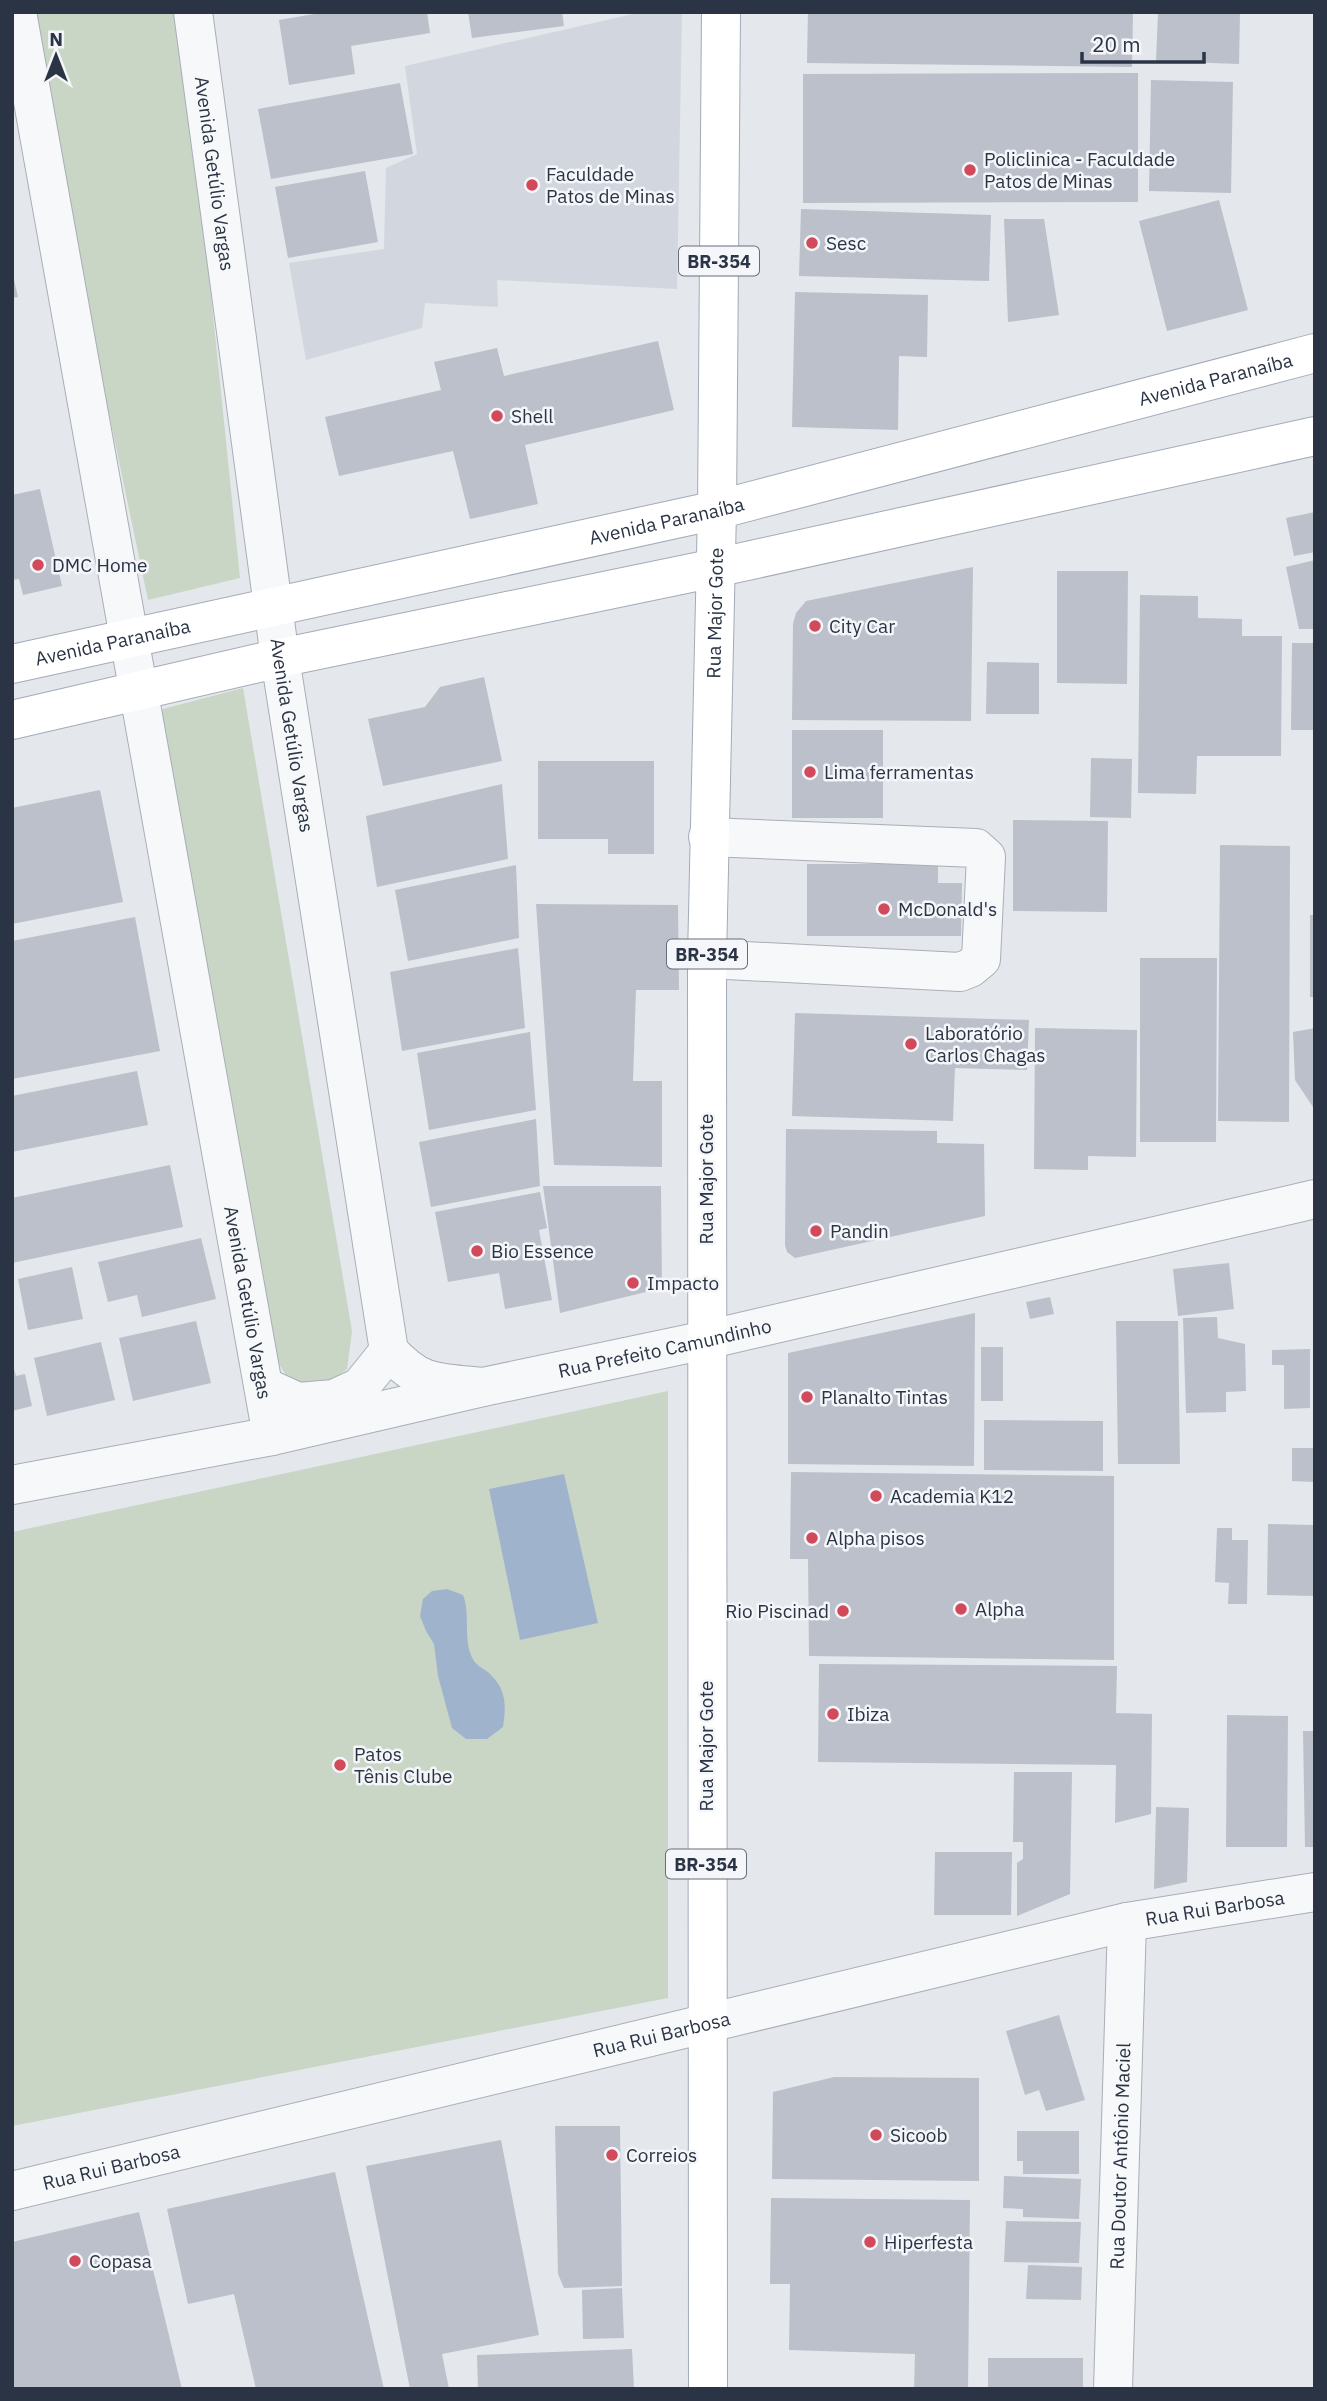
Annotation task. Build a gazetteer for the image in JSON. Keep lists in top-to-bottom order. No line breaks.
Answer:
{"streets":{"main road":["BR-354","Avenida Paranaíba","Rua Major Gote"],"street":["Avenida Getúlio Vargas","Rua Prefeito Camundinho","Rua Rui Barbosa","Rua Doutor Antônio Maciel"]},"crossings":[["Avenida Getúlio Vargas","Avenida Paranaíba"],["Avenida Getúlio Vargas","Rua Prefeito Camundinho"],["Avenida Paranaíba","Rua Major Gote"],["Rua Major Gote","Rua Prefeito Camundinho"],["Rua Major Gote","Rua Rui Barbosa"],["Rua Rui Barbosa","Rua Doutor Antônio Maciel"]],"places":["Policlinica - Faculdade Patos de Minas","Faculdade Patos de Minas","Sesc","Shell","DMC Home","City Car","Lima ferramentas","McDonald's","Laboratório Carlos Chagas","Pandin","Bio Essence","Impacto","Planalto Tintas","Academia K12","Alpha pisos","Alpha","Rio Piscinad","Ibiza","Patos Tênis Clube","Sicoob","Correios","Hiperfesta","Copasa"],"scale_bar":"20 m","north":"top"}
